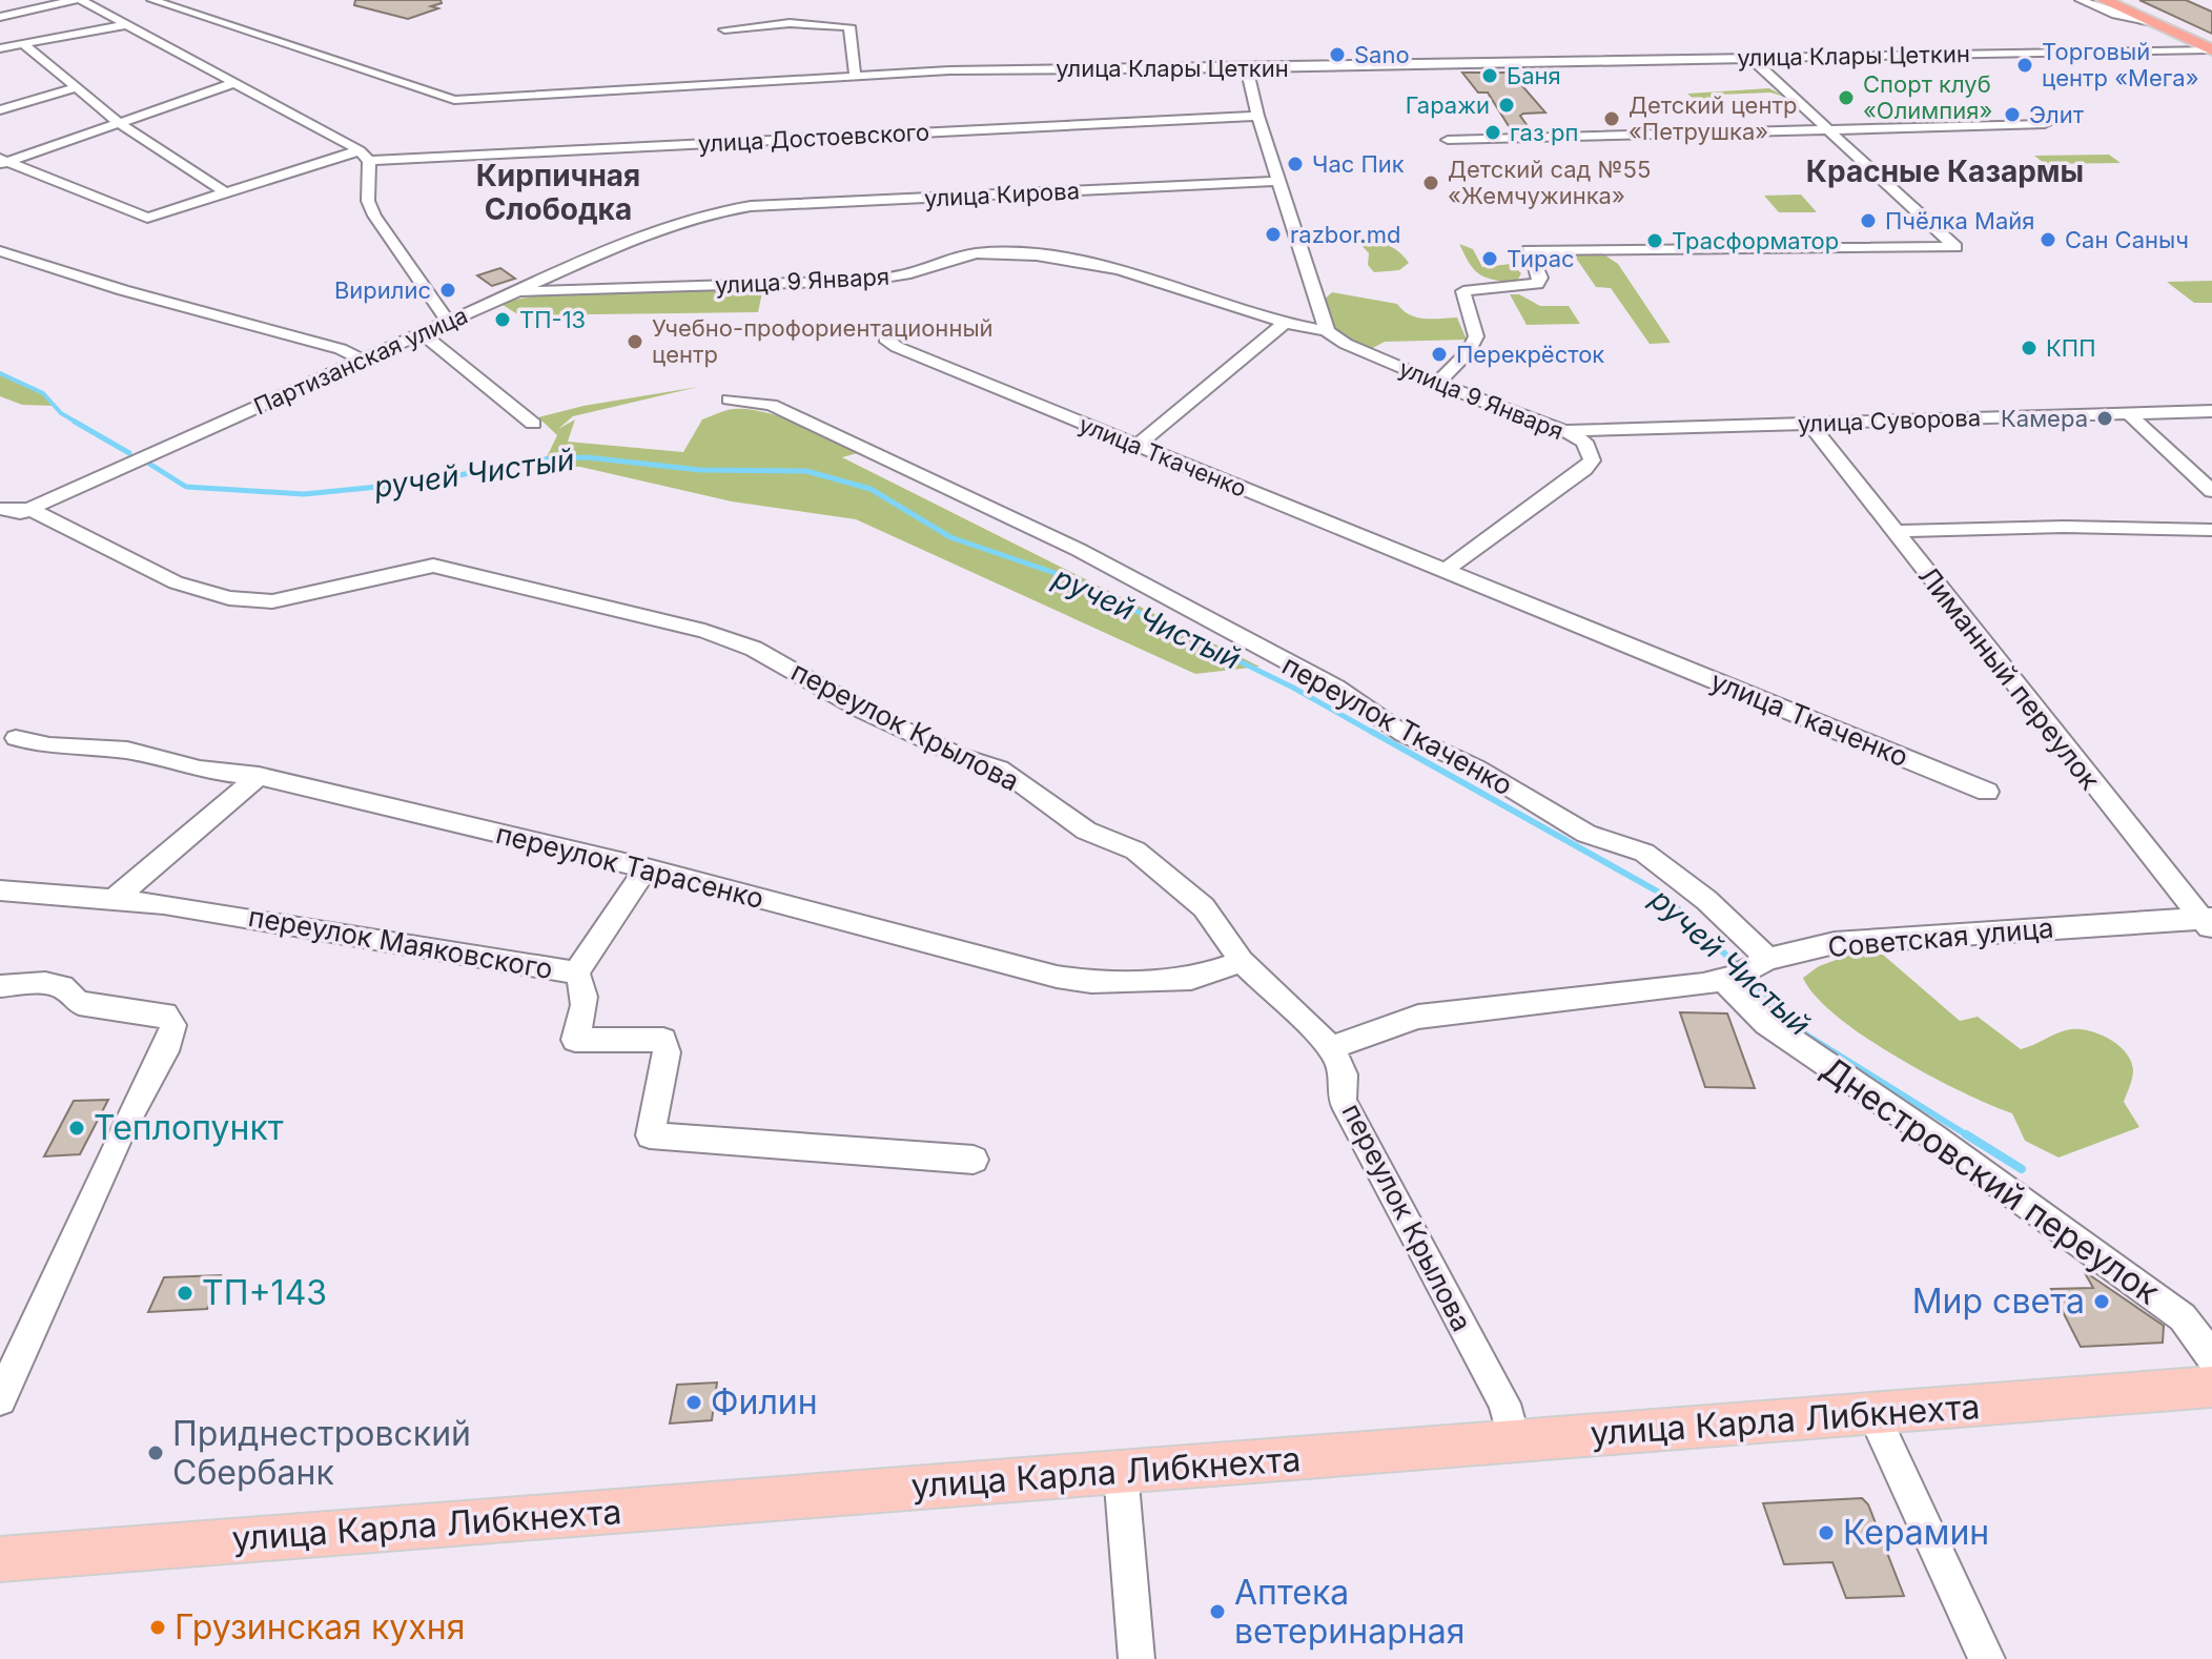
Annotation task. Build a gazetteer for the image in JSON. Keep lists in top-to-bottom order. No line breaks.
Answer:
{"streets":{"main road":["улица Карла Либкнехта"],"street":["улица Клары Цеткин","улица Достоевского","улица Кирова","улица 9 Января","Партизанская улица","улица Суворова","улица Ткаченко","Лиманный переулок","переулок Ткаченко","переулок Крылова","переулок Тарасенко","Советская улица","переулок Маяковского","Днестровский переулок"]},"crossings":[["улица Кирова","Партизанская улица"],["улица 9 Января","Партизанская улица"],["улица 9 Января","улица Суворова"],["улица 9 Января","улица Ткаченко"],["Партизанская улица","переулок Крылова"],["улица Суворова","Лиманный переулок"],["Лиманный переулок","Советская улица"],["переулок Ткаченко","Советская улица"],["переулок Крылова","переулок Тарасенко"],["переулок Крылова","Советская улица"],["переулок Крылова","улица Карла Либкнехта"],["Советская улица","Днестровский переулок"]],"districts":["Красные Казармы","Кирпичная Слободка"],"water":["ручей Чистый"],"places":["Sano","Торговый центр «Мега»","Баня","Спорт клуб «Олимпия»","Гаражи","Элит","Детский центр «Петрушка»","газ рп","Час Пик","Детский сад №55 «Жемчужинка»","Пчёлка Майя","razbor.md","Сан Саныч","Трасформатор","Тирас","Вирилис","ТП-13","Учебно-профориентационный центр","КПП","Перекрёсток","Камера","Теплопункт","ТП+143","Мир света","Филин","Приднестровский Сбербанк","Керамин","Аптека ветеринарная","Грузинская кухня"]}
